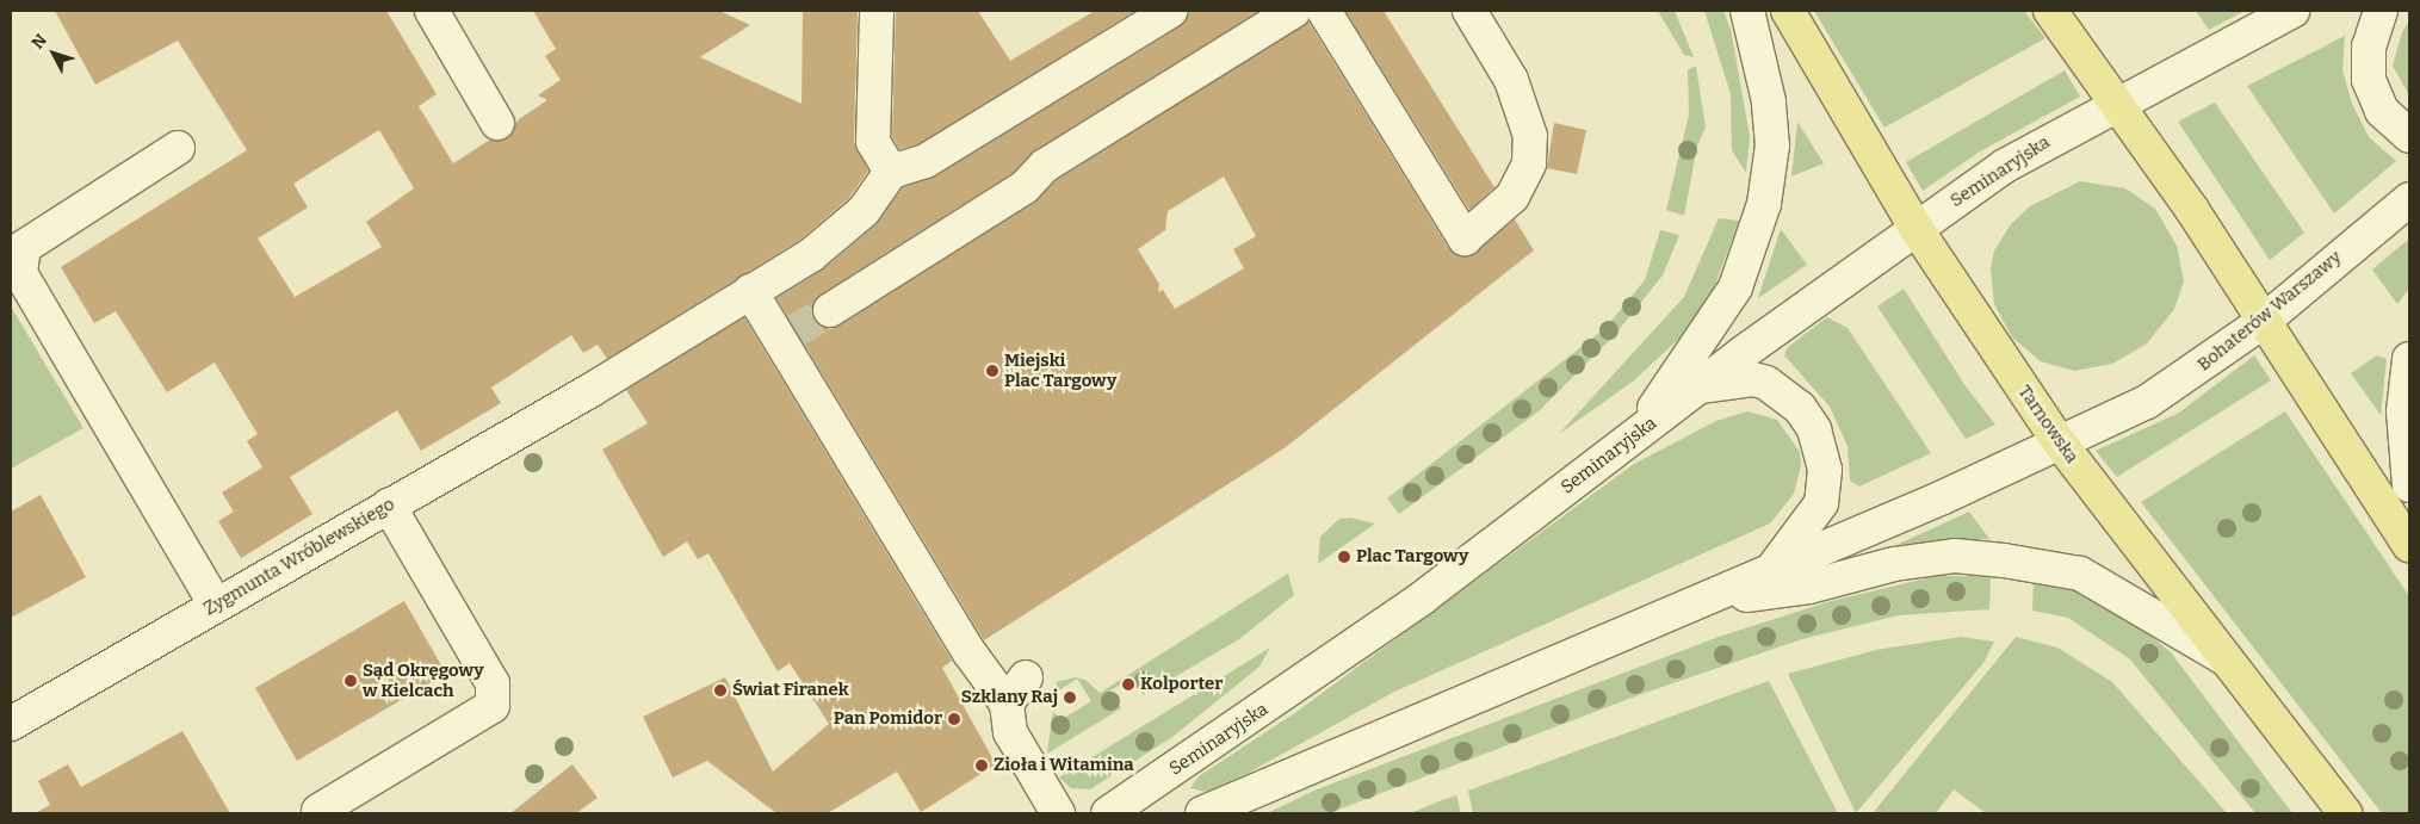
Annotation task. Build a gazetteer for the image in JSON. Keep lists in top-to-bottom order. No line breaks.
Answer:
{"streets":{"main road":["Tarnowska"],"street":["Seminaryjska","Bohaterów Warszawy","Zygmunta Wróblewskiego"]},"crossings":[["Seminaryjska","Tarnowska"],["Bohaterów Warszawy","Tarnowska"]],"places":["Miejski Plac Targowy","Plac Targowy","Sąd Okręgowy w Kielcach","Kolporter","Świat Firanek","Szklany Raj","Pan Pomidor","Zioła i Witamina"],"north":"top left"}
